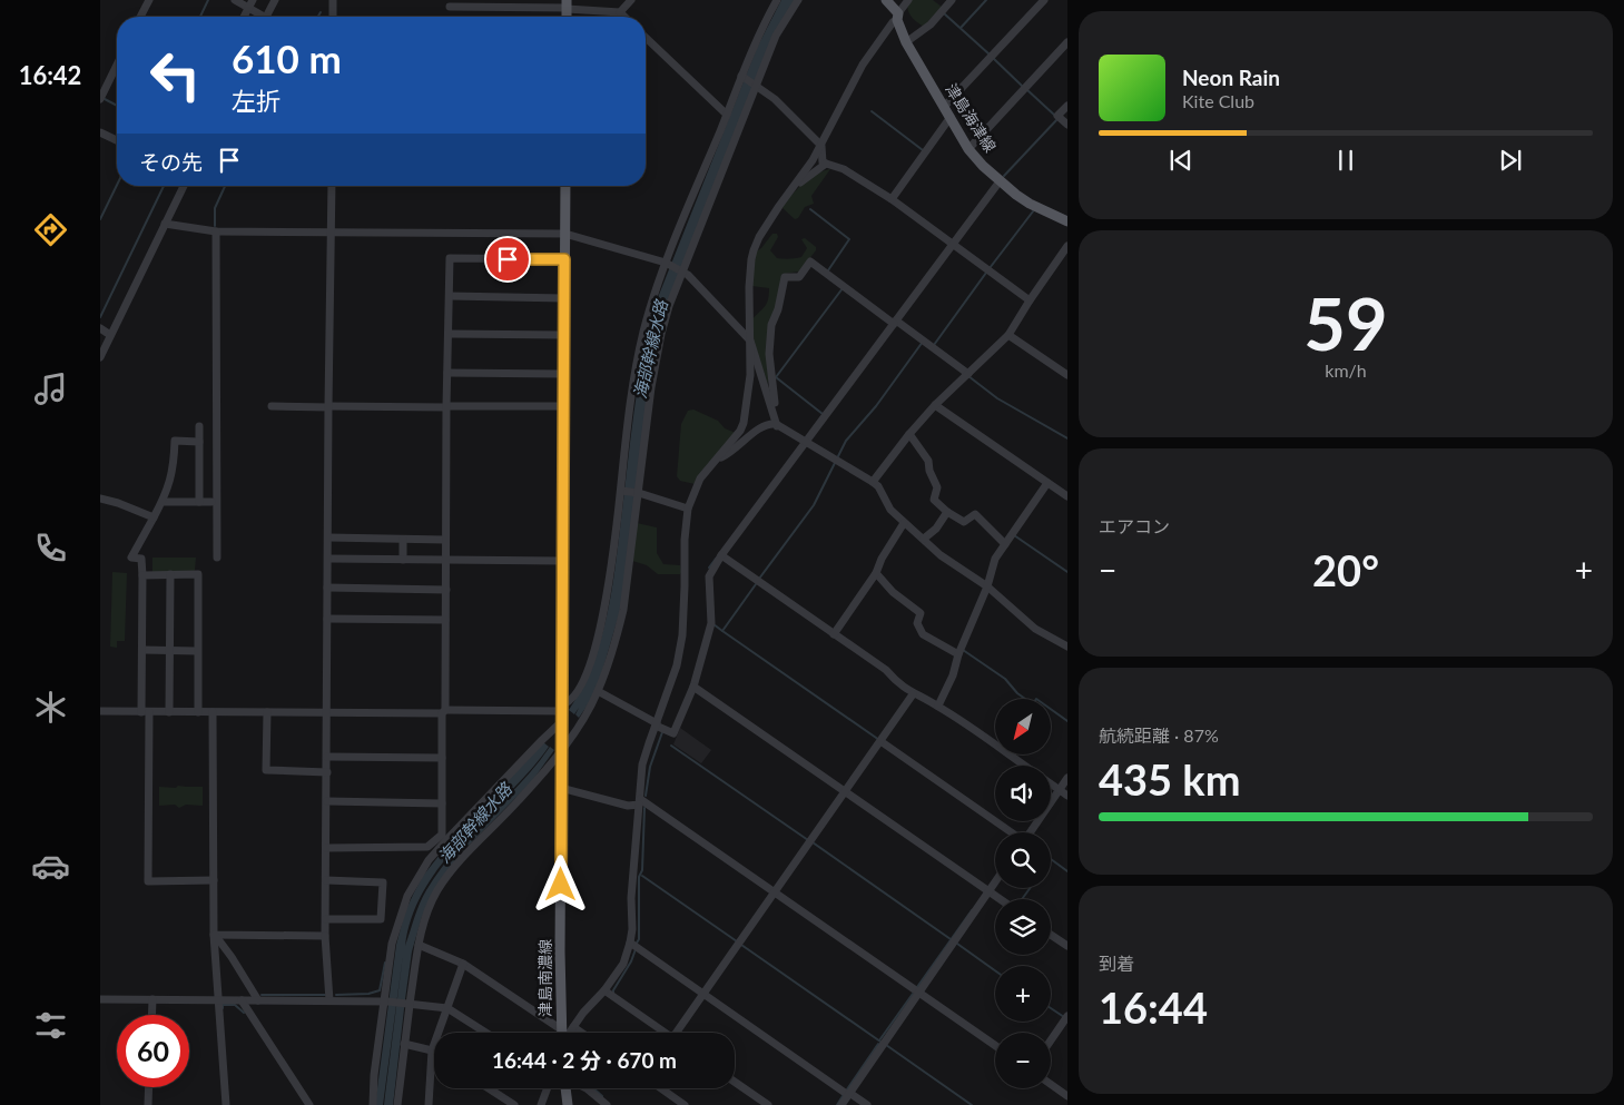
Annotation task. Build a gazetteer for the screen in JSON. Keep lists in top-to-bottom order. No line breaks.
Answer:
{"streets":{"main road":["津島海津線","津島南濃線"]},"water":["海部幹線水路"],"north":"bottom left","page":{"tabs":"16:42","turn":["610 m","左折"],"song":["Neon Rain","Kite Club"],"then":"その先","tile":[["59","km/h"],"エアコン",["航続距離 · 87%","435 km"],["到着","16:44"]],"heat":["−","20°","+"],"map_buttons":["+","−"],"limit":"60","trip":"16:44 · 2 分 · 670 m"}}
